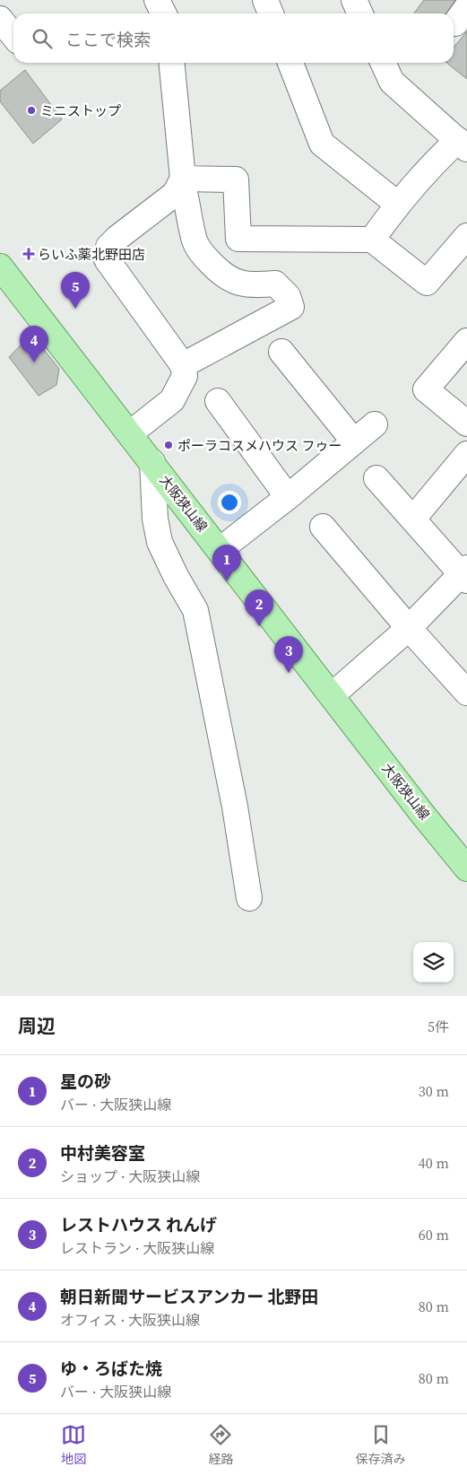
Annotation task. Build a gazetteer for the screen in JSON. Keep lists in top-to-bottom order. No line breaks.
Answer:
{"streets":{"main road":["大阪狭山線"]},"places":{"other":["ミニストップ","ポーラコスメハウス フゥー"],"health":["らいふ薬北野田店"]},"page":{"search":"ここで検索","pins":["5","4","1","2","3"],"heading":["周辺","5件"],"list":[{"mark":"1","name":"星の砂","note":"バー · 大阪狭山線","value":"30 m"},{"mark":"2","name":"中村美容室","note":"ショップ · 大阪狭山線","value":"40 m"},{"mark":"3","name":"レストハウス れんげ","note":"レストラン · 大阪狭山線","value":"60 m"},{"mark":"4","name":"朝日新聞サービスアンカー 北野田","note":"オフィス · 大阪狭山線","value":"80 m"},{"mark":"5","name":"ゆ・ろばた焼","note":"バー · 大阪狭山線","value":"80 m"}],"nav":["地図","経路","保存済み"]}}
